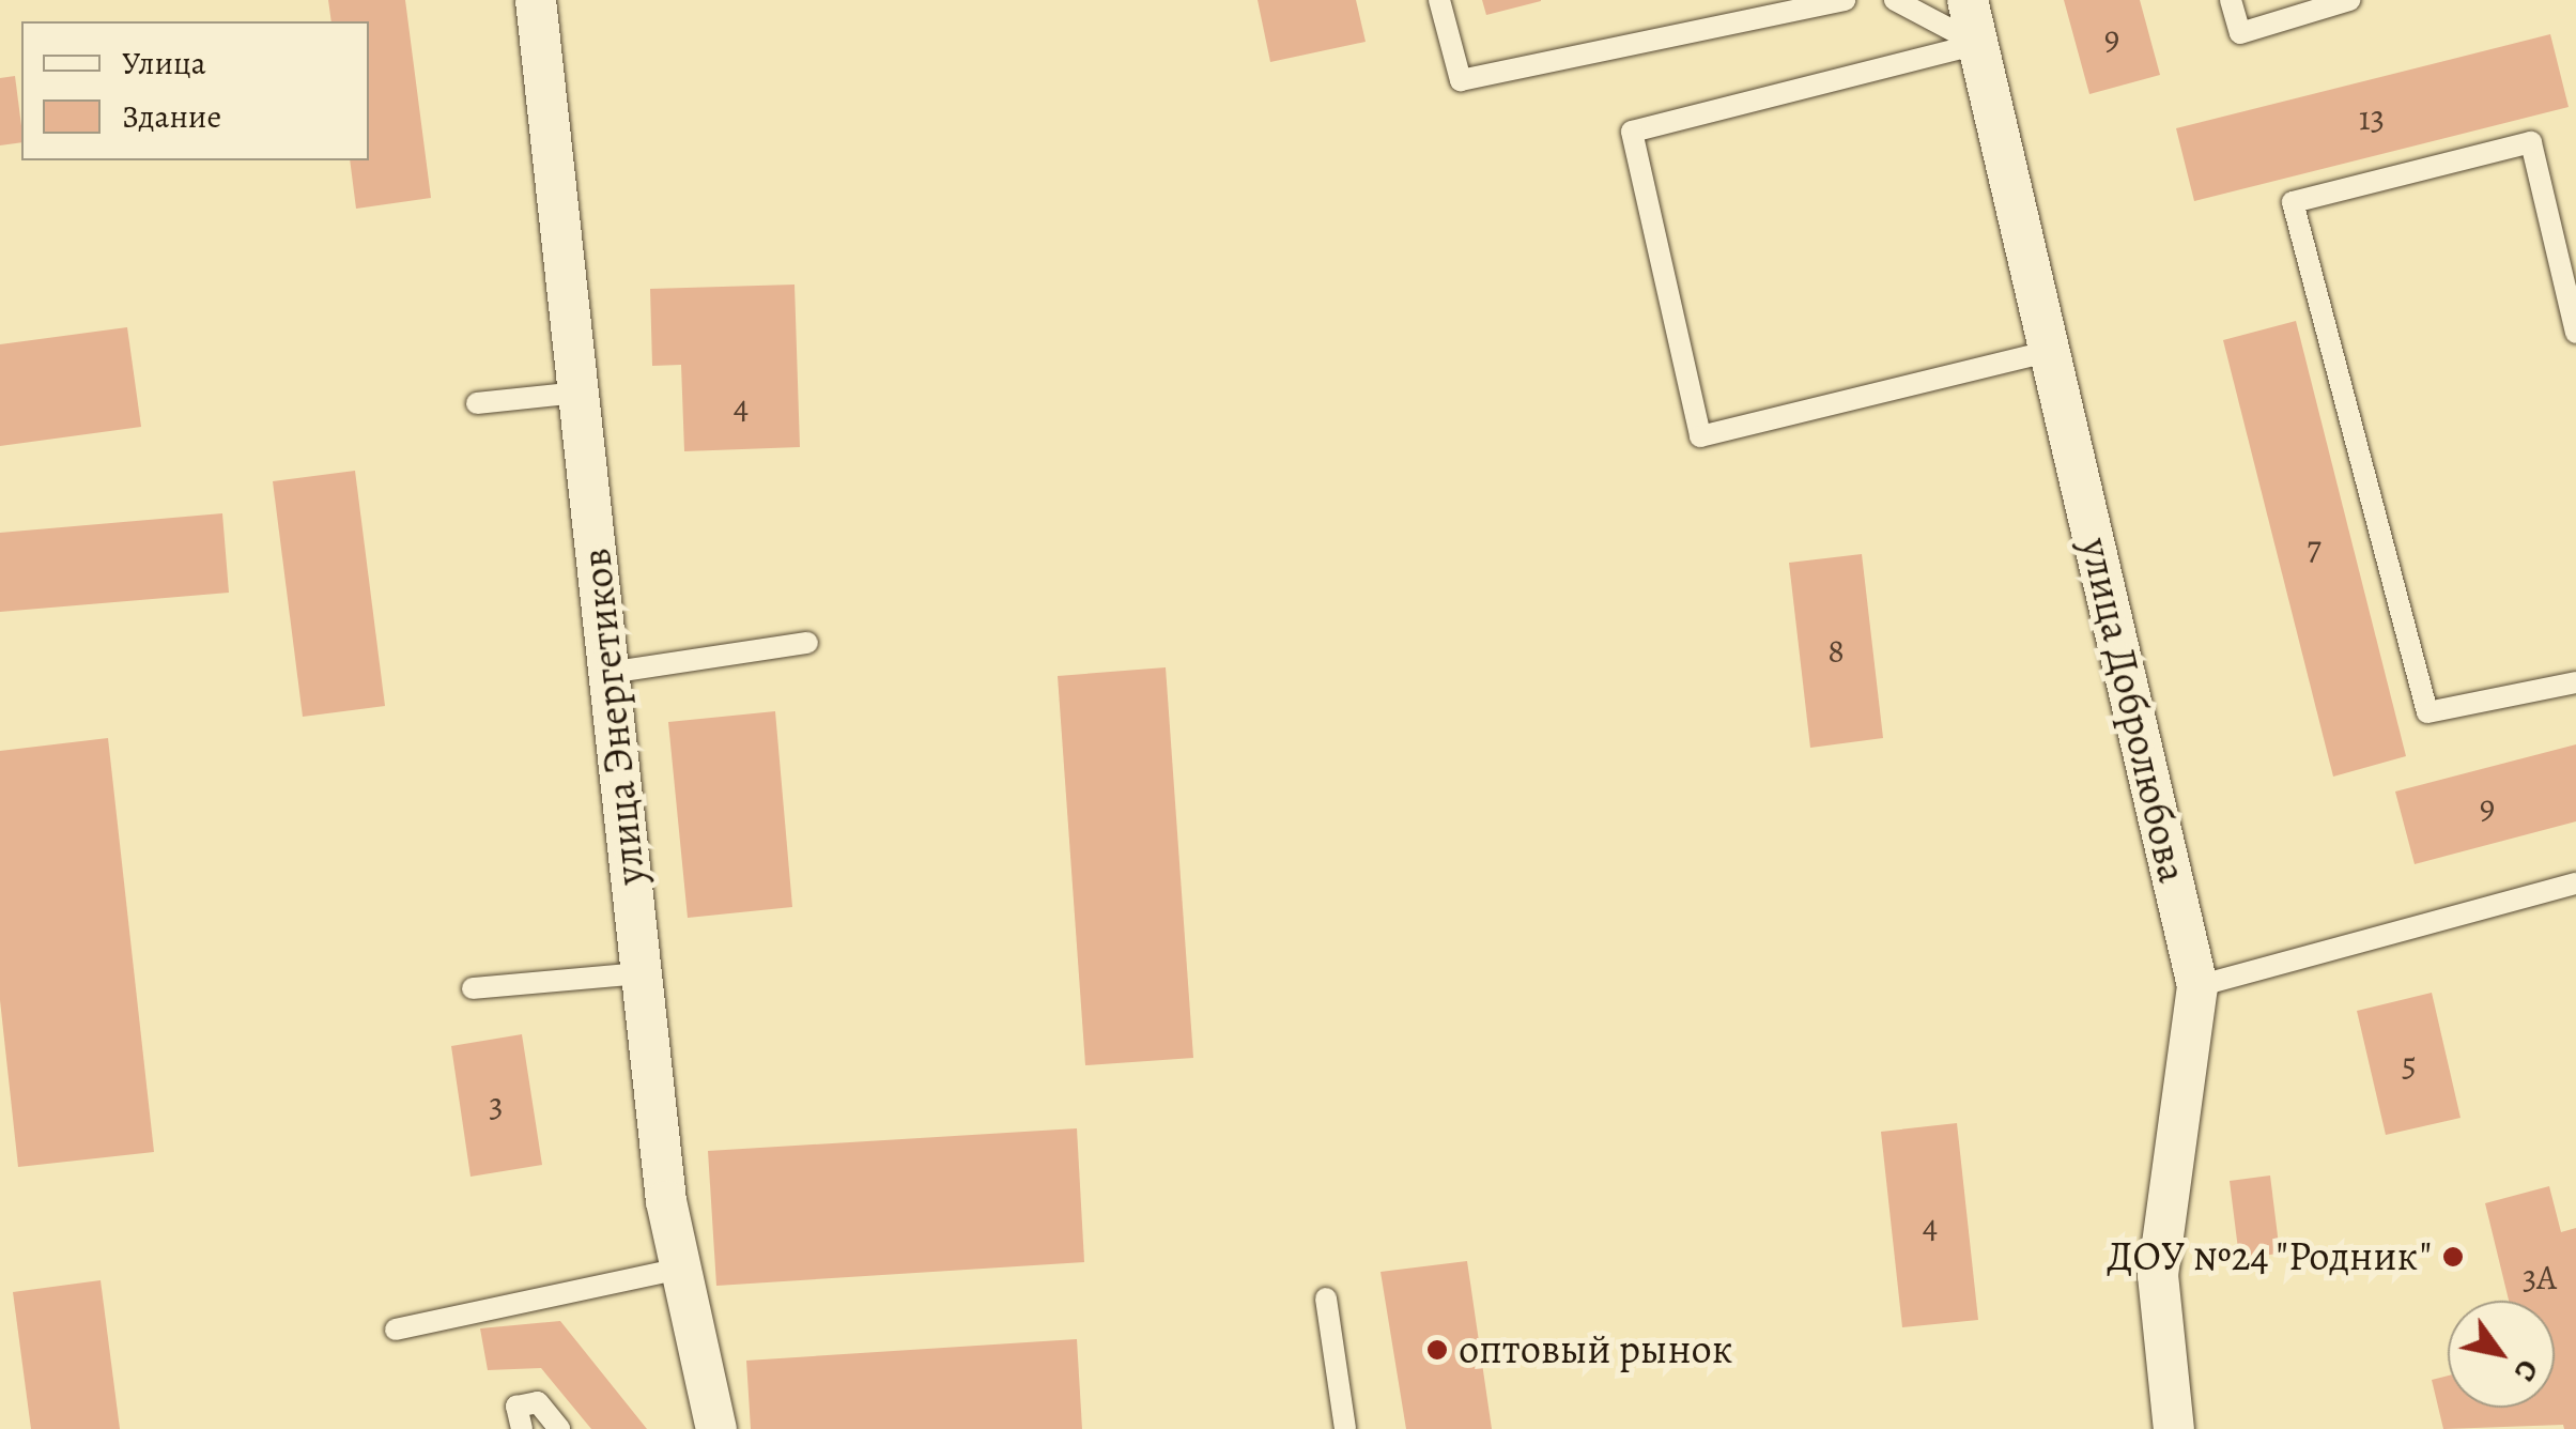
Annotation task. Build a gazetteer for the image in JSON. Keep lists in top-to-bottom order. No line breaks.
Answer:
{"streets":{"street":["улица Добролюбова","улица Энергетиков"]},"places":["ДОУ №24 \"Родник\"","оптовый рынок"],"house_numbers":["9","13","4","7","8","9","5","3","4","3А"],"legend":["Улица","Здание"],"north":"bottom right"}
